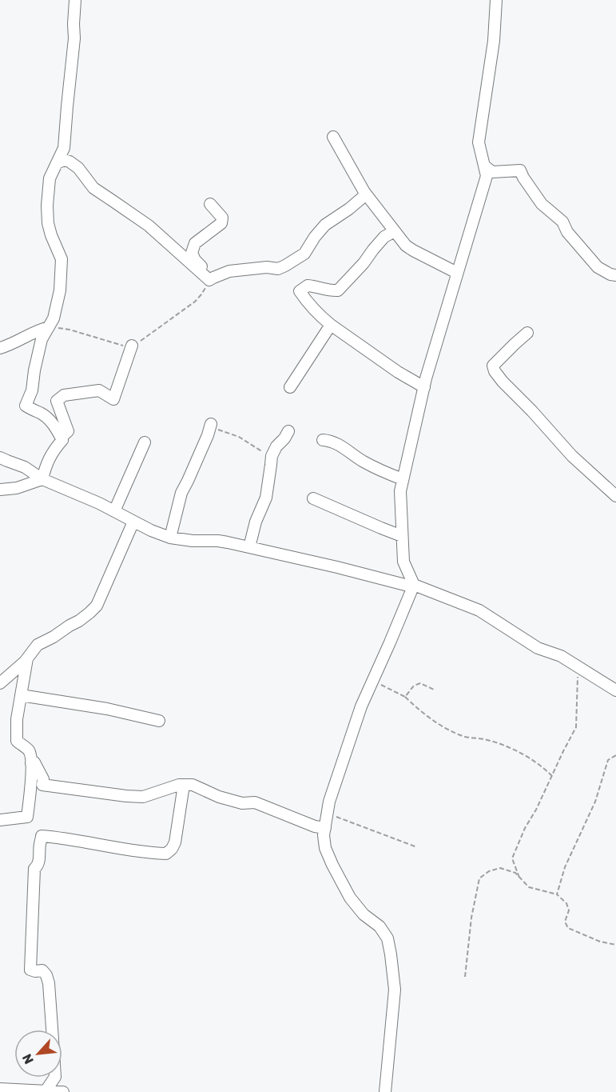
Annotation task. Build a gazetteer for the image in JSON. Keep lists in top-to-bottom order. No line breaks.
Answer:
{"north":"bottom left"}
